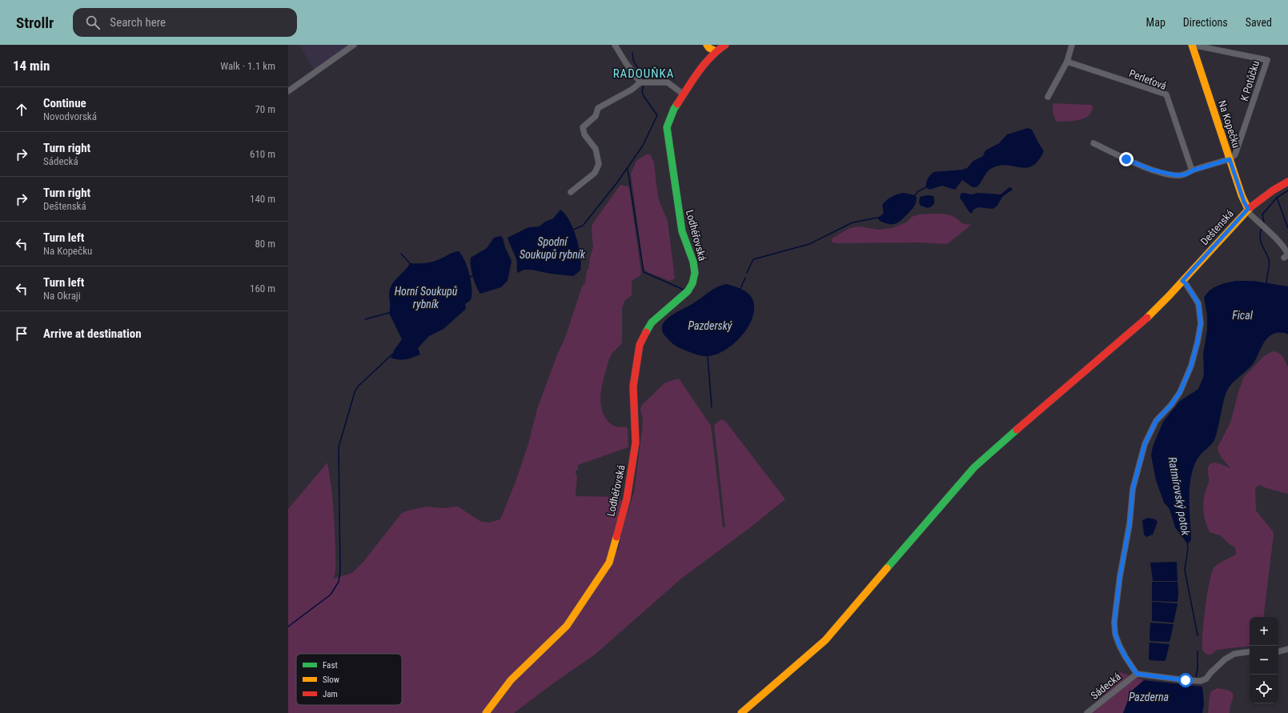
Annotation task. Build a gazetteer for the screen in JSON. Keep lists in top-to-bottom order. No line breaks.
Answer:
{"streets":{"street":["Perleťová","K Potůčku","Na Kopečku","Deštenská","Lodhéřovská","Sádecká"]},"crossings":[["K Potůčku","Na Kopečku"],["Na Kopečku","Deštenská"],["Deštenská","Sádecká"]],"districts":["RADOUŇKA"],"water":["Spodní Soukupů rybník","Horní Soukupů rybník","Fical","Pazderský","Ratmírovský potok","Pazderna"],"legend":["Fast","Slow","Jam"],"page":{"header":"Strollr","search":"Search here","nav":["Map","Directions","Saved"],"heading":["14 min","Walk · 1.1 km"],"list":[["Continue","Novodvorská","70 m"],["Turn right","Sádecká","610 m"],["Turn right","Deštenská","140 m"],["Turn left","Na Kopečku","80 m"],["Turn left","Na Okraji","160 m"],"Arrive at destination"],"map_buttons":["+","−"]}}
